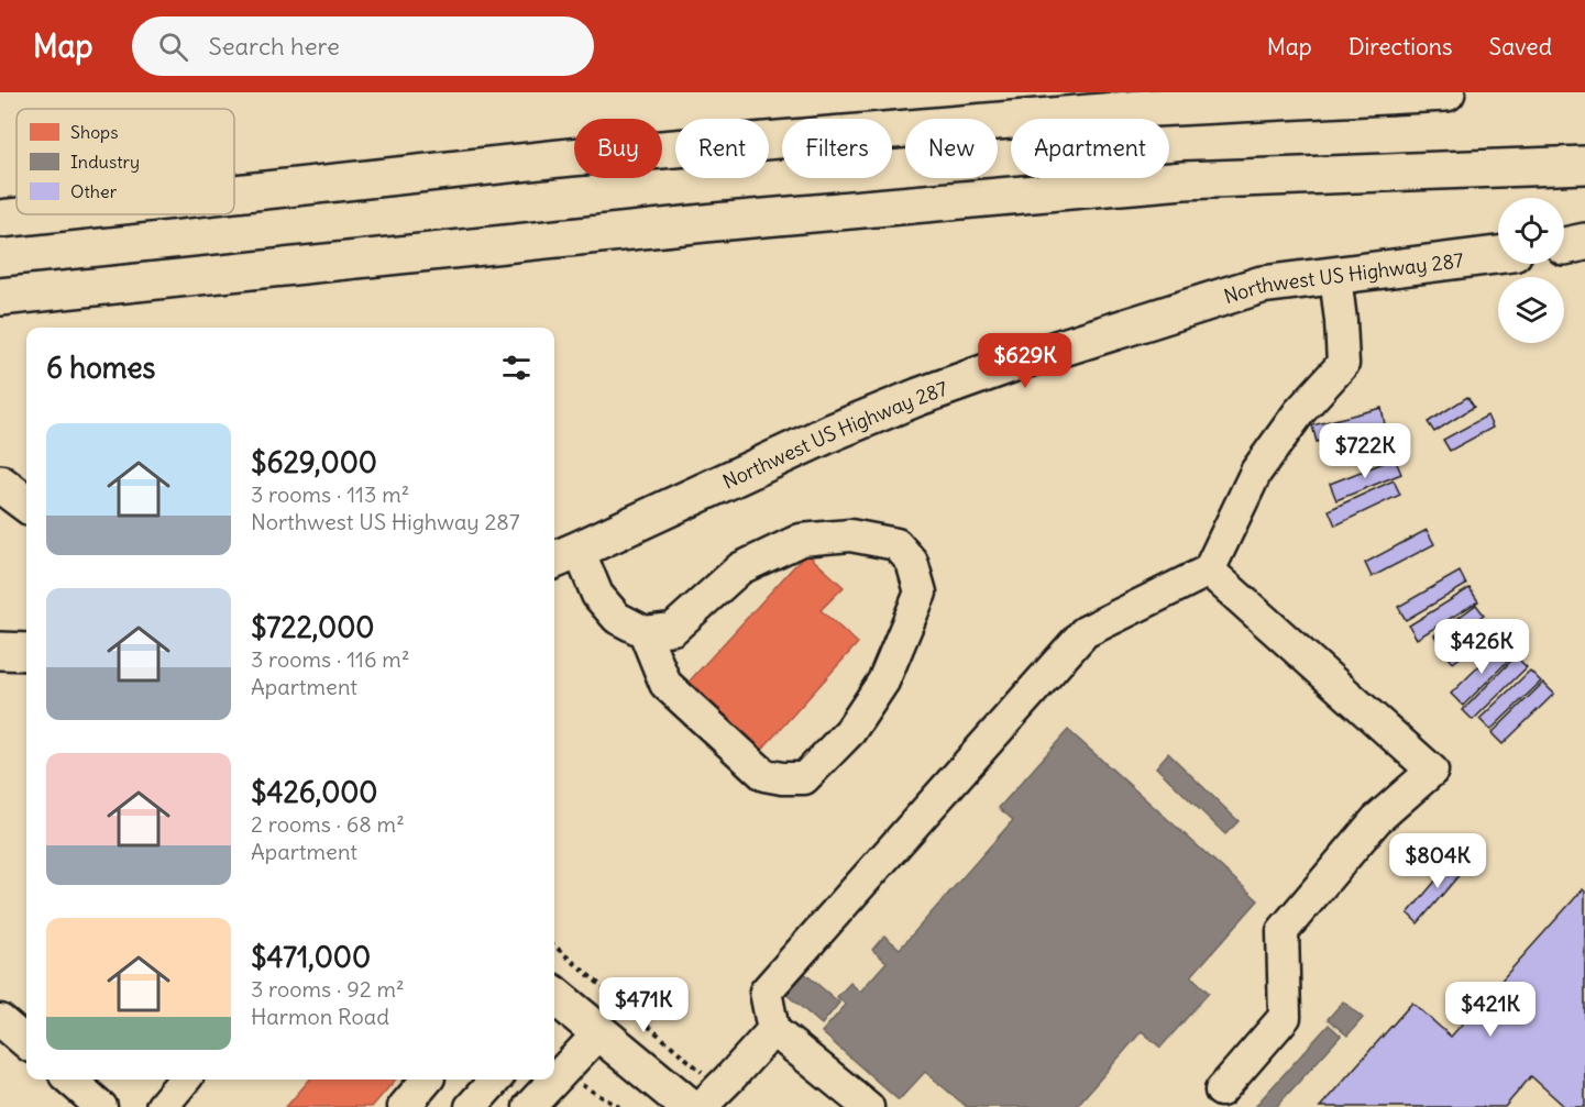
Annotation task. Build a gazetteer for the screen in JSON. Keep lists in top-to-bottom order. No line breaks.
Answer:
{"streets":{"main road":["Northwest US Highway 287"]},"legend":["Shops","Industry","Other"],"page":{"header":"Map","search":"Search here","nav":["Map","Directions","Saved"],"chip":["Buy","Rent","Filters","New","Apartment"],"heading":"6 homes","price":["$629K","$722K","$426K","$804K","$471K","$421K"],"list":[{"name":"$629,000","note":"3 rooms · 113 m² · Northwest US Highway 287"},{"name":"$722,000","note":"3 rooms · 116 m² · Apartment"},{"name":"$426,000","note":"2 rooms · 68 m² · Apartment"},{"name":"$471,000","note":"3 rooms · 92 m² · Harmon Road"}]}}
